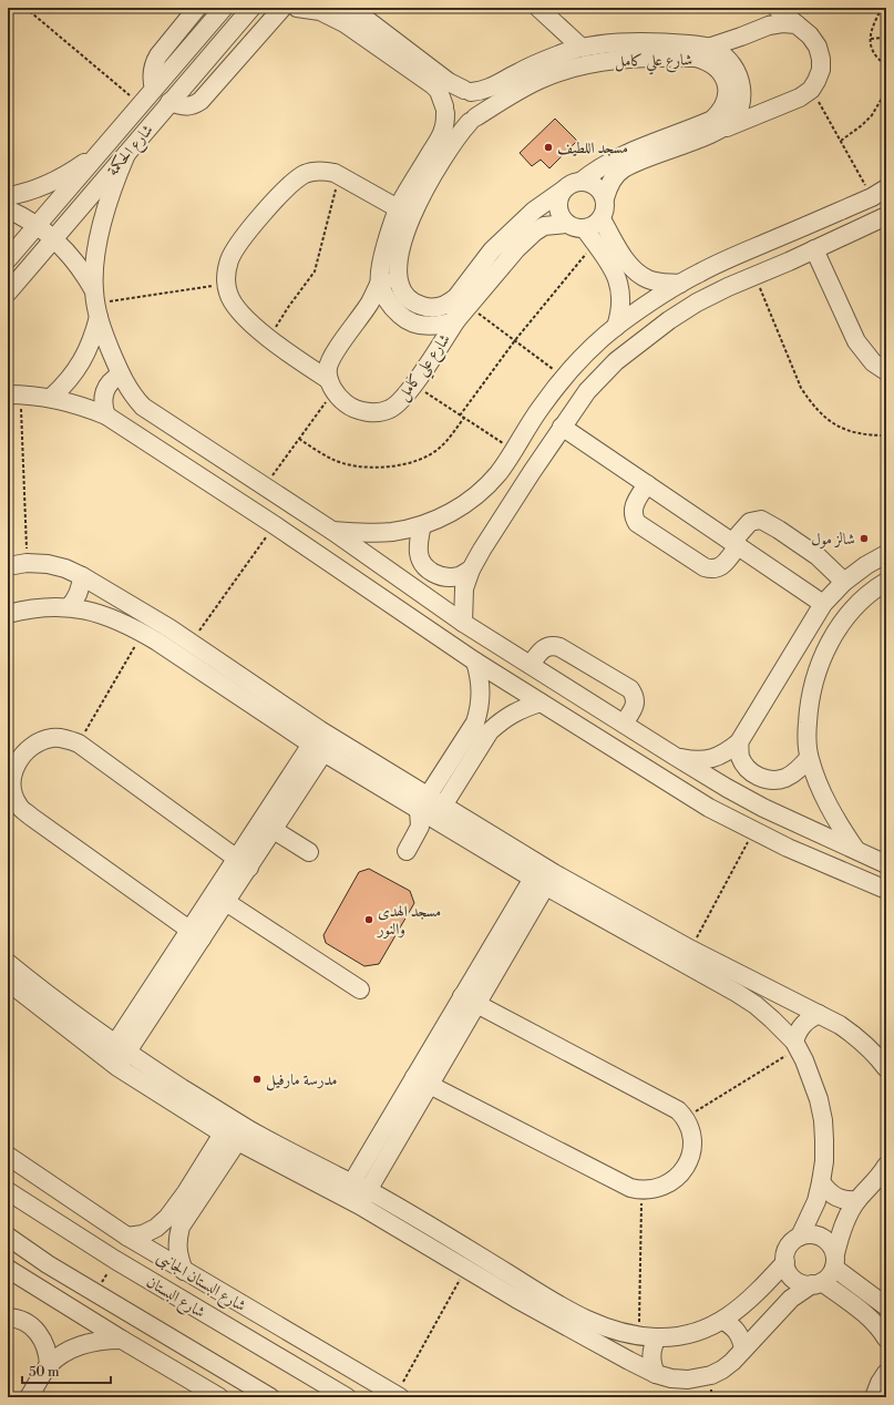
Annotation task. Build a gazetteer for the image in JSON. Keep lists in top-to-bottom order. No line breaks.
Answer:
{"streets":{"street":["شارع علي كامل","شارع الحكمة","شارع البستان الجانبى","شارع البستان"]},"places":["مسجد اللطيف","شالز مول","مسجد الهدى والنور","مدرسة مارفيل"],"scale_bar":"50 m"}
